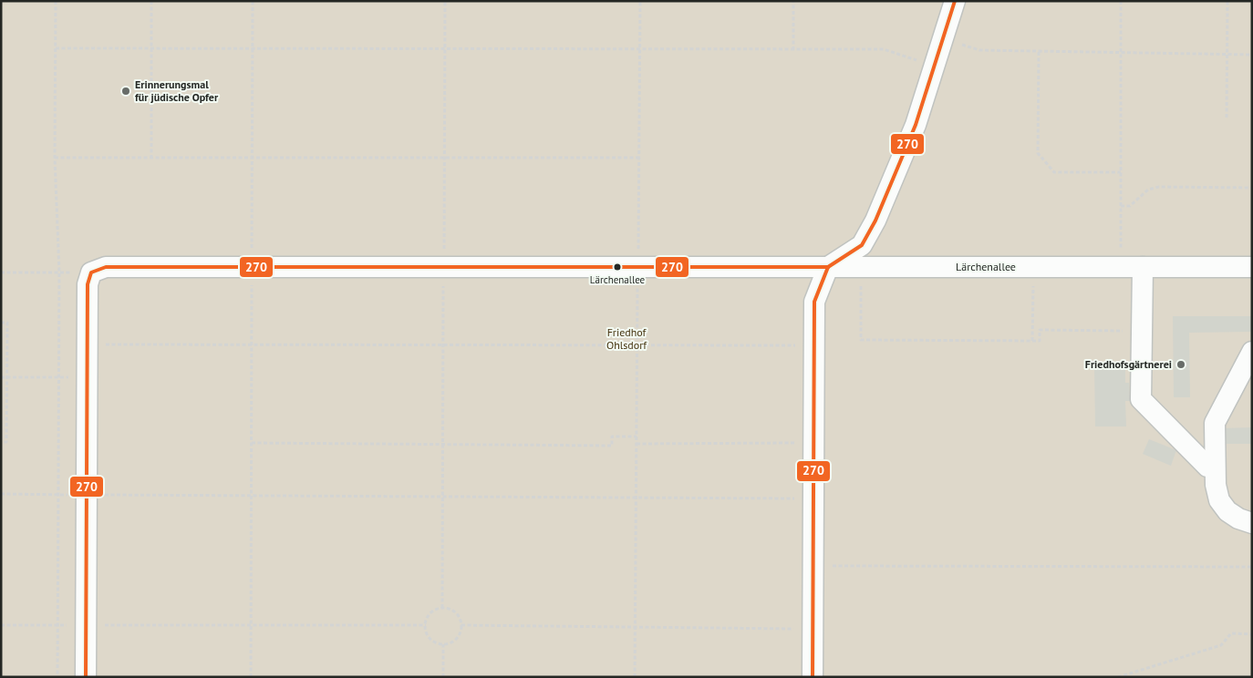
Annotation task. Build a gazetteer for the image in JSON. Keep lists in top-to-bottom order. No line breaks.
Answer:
{"streets":{"street":["Lärchenallee"]},"parks":["Friedhof Ohlsdorf"],"places":["Erinnerungsmal für jüdische Opfer","Lärchenallee","Friedhofsgärtnerei"],"lines":["transit line 270"]}
